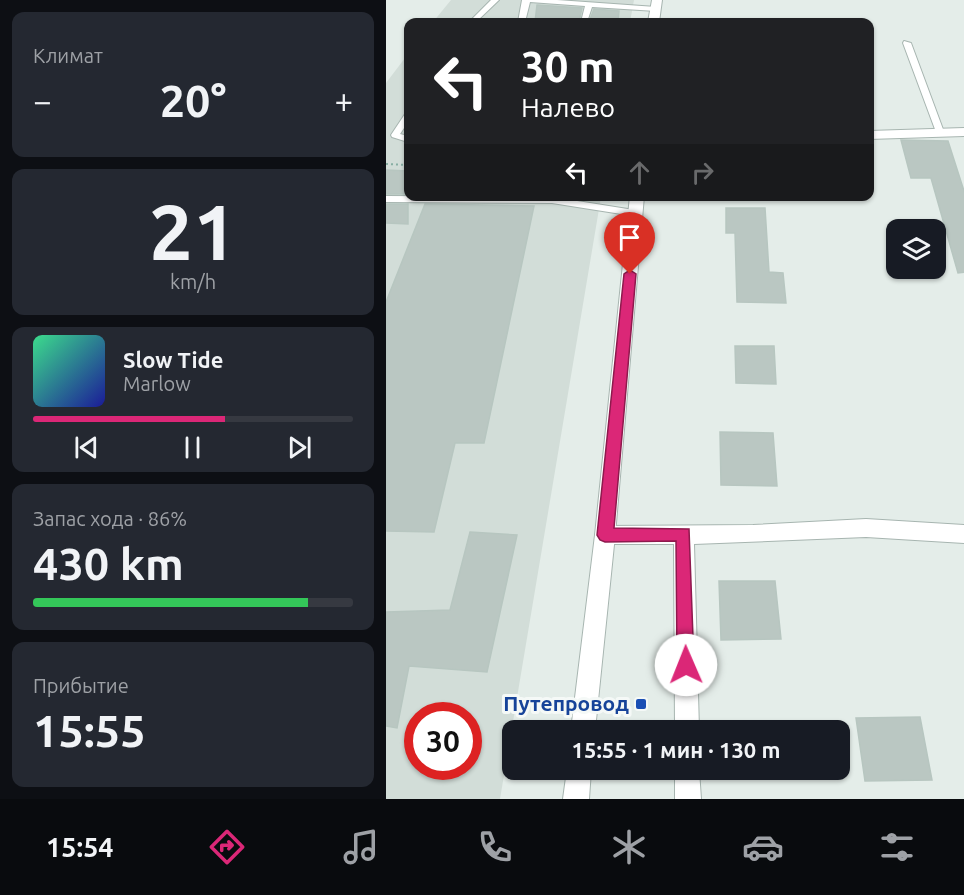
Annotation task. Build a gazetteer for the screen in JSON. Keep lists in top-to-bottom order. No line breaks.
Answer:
{"places":{"transit":["Путепровод"]},"page":{"tile":["Климат",["21","km/h"],["Запас хода · 86%","430 km"],["Прибытие","15:55"]],"turn":["30 m","Налево"],"heat":["−","20°","+"],"song":["Slow Tide","Marlow"],"limit":"30","trip":"15:55 · 1 мин · 130 m","tabs":"15:54"}}
